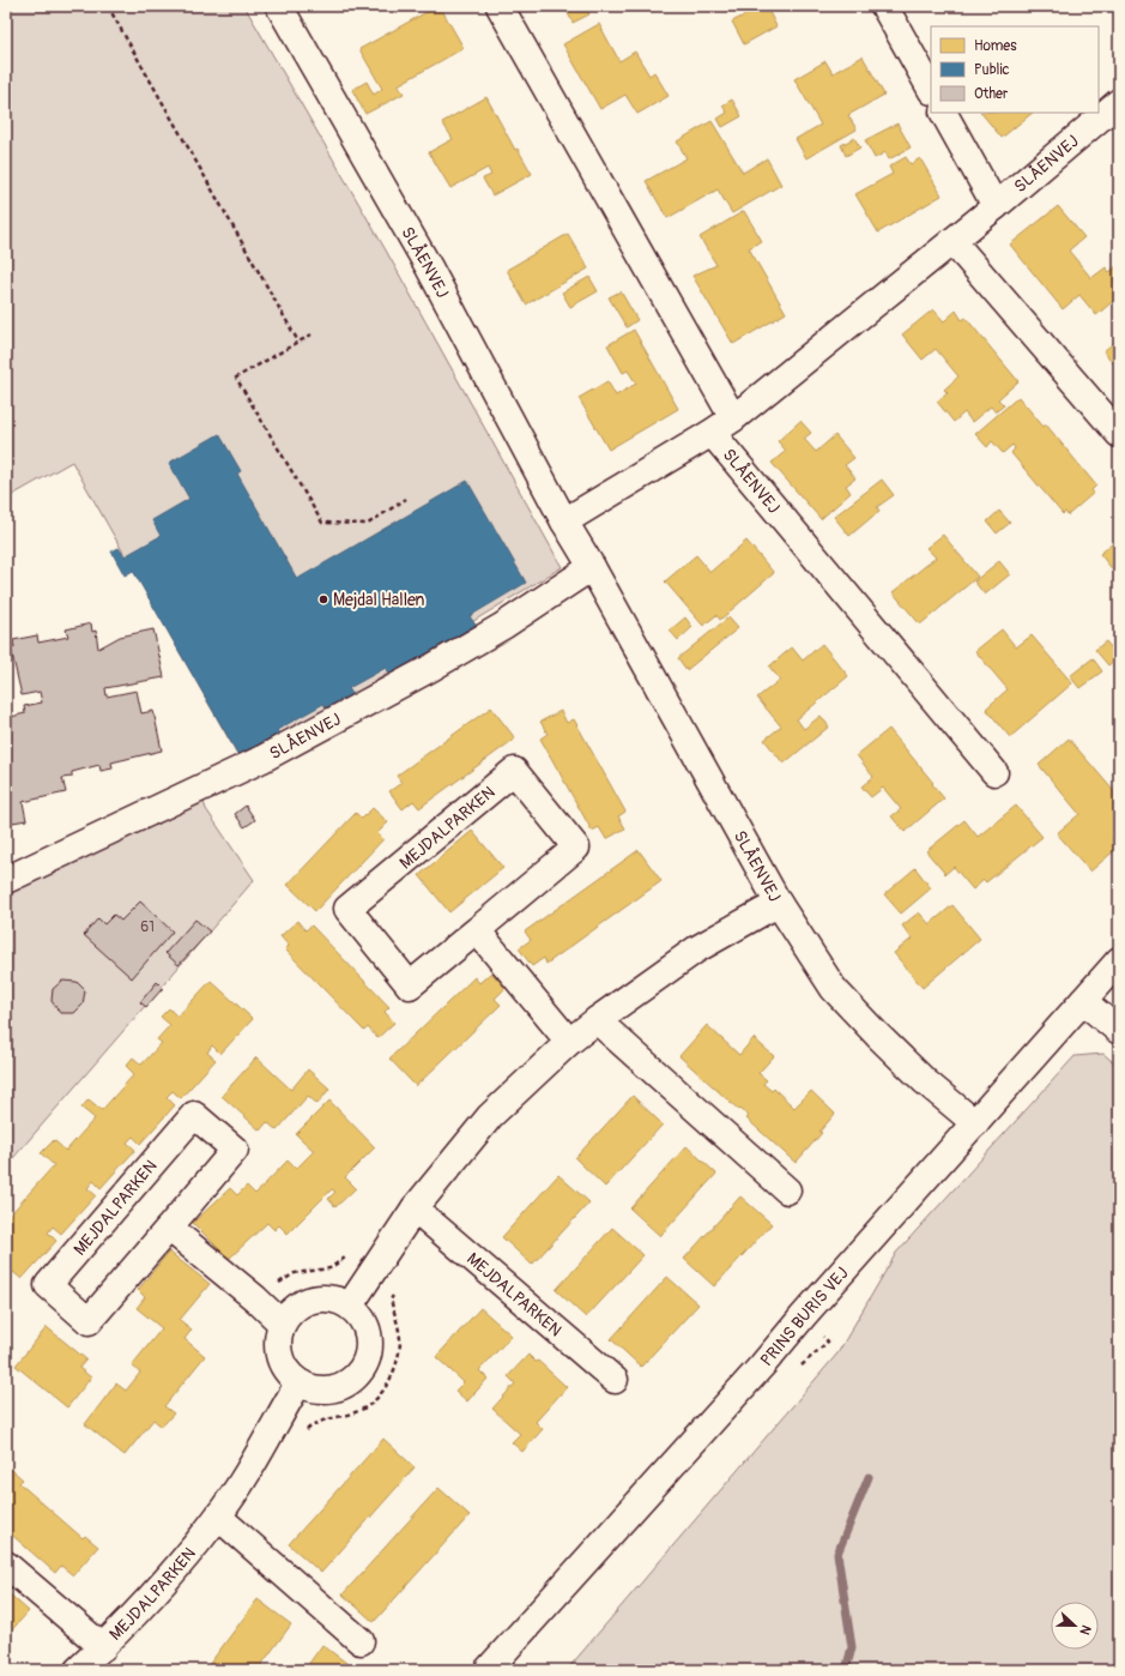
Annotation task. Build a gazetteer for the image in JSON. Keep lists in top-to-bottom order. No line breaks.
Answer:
{"streets":{"street":["SLÅENVEJ","MEJDALPARKEN","PRINS BURIS VEJ"]},"crossings":[["SLÅENVEJ","PRINS BURIS VEJ"]],"places":["Mejdal Hallen"],"house_numbers":["61"],"legend":["Homes","Public","Other"],"north":"right"}
